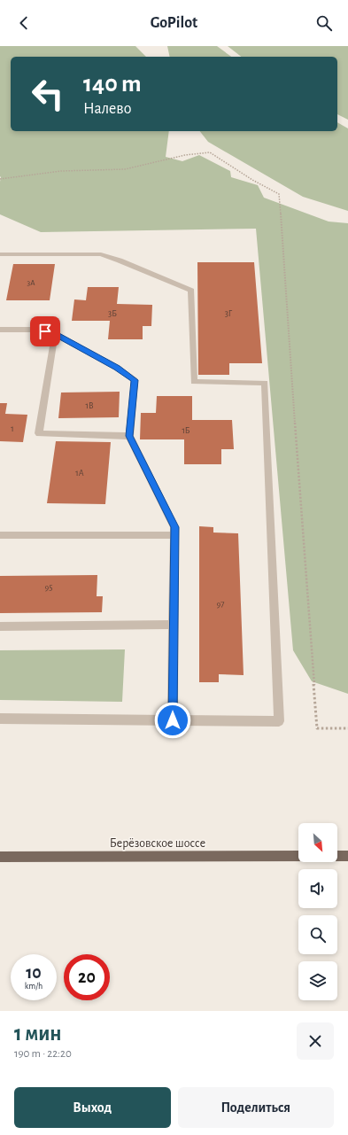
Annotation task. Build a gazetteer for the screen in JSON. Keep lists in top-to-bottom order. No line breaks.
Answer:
{"streets":{"main road":["Берёзовское шоссе"]},"house_numbers":["3А","3Б","3Г","1В","1","1Б","1А","95","97"],"north":"bottom right","page":{"header":"GoPilot","turn":["140 m","Налево"],"speed":"10 km/h","limit":"20","heading":["1 мин","190 m · 22:20"],"buttons":["Выход","Поделиться"]}}
